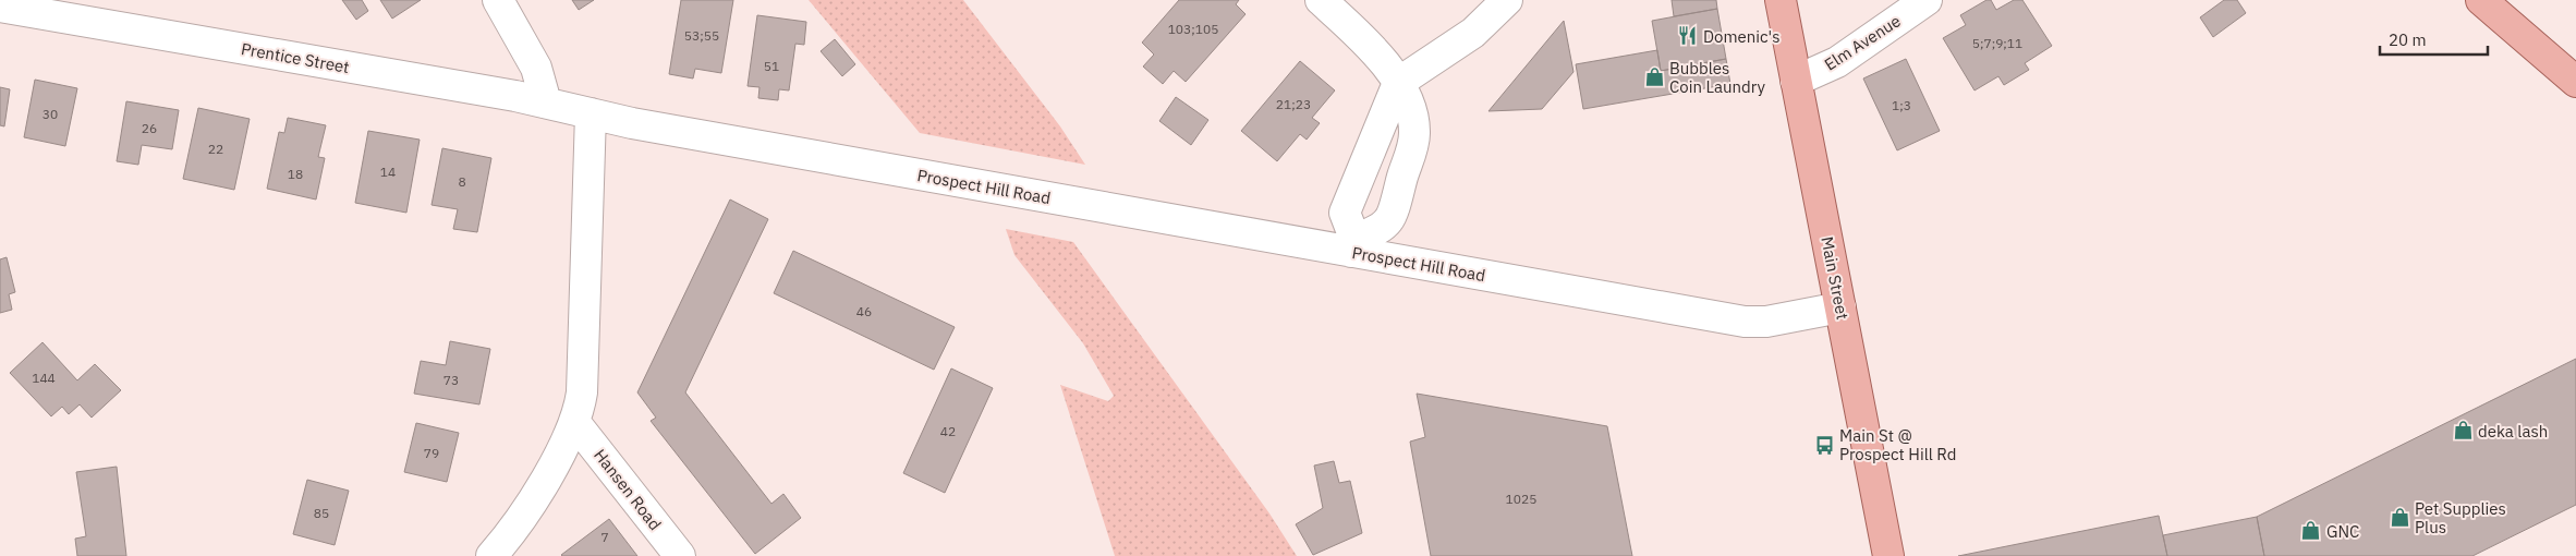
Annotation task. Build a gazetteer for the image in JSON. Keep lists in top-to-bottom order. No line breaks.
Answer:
{"streets":{"main road":["Main Street"],"street":["Elm Avenue","Prentice Street","Prospect Hill Road","Hansen Road"]},"crossings":[["Elm Avenue","Main Street"],["Prentice Street","Prospect Hill Road"],["Prospect Hill Road","Main Street"]],"places":{"restaurant":["Domenic's"],"shop":["Bubbles Coin Laundry","deka lash","Pet Supplies Plus","GNC"],"bus stop":["Main St @ Prospect Hill Rd"]},"house_numbers":["103;105","53;55","5;7;9;11","51","21;23","1;3","30","26","22","14","18","8","46","144","73","42","79","1025","85","7"],"scale_bar":"20 m"}
